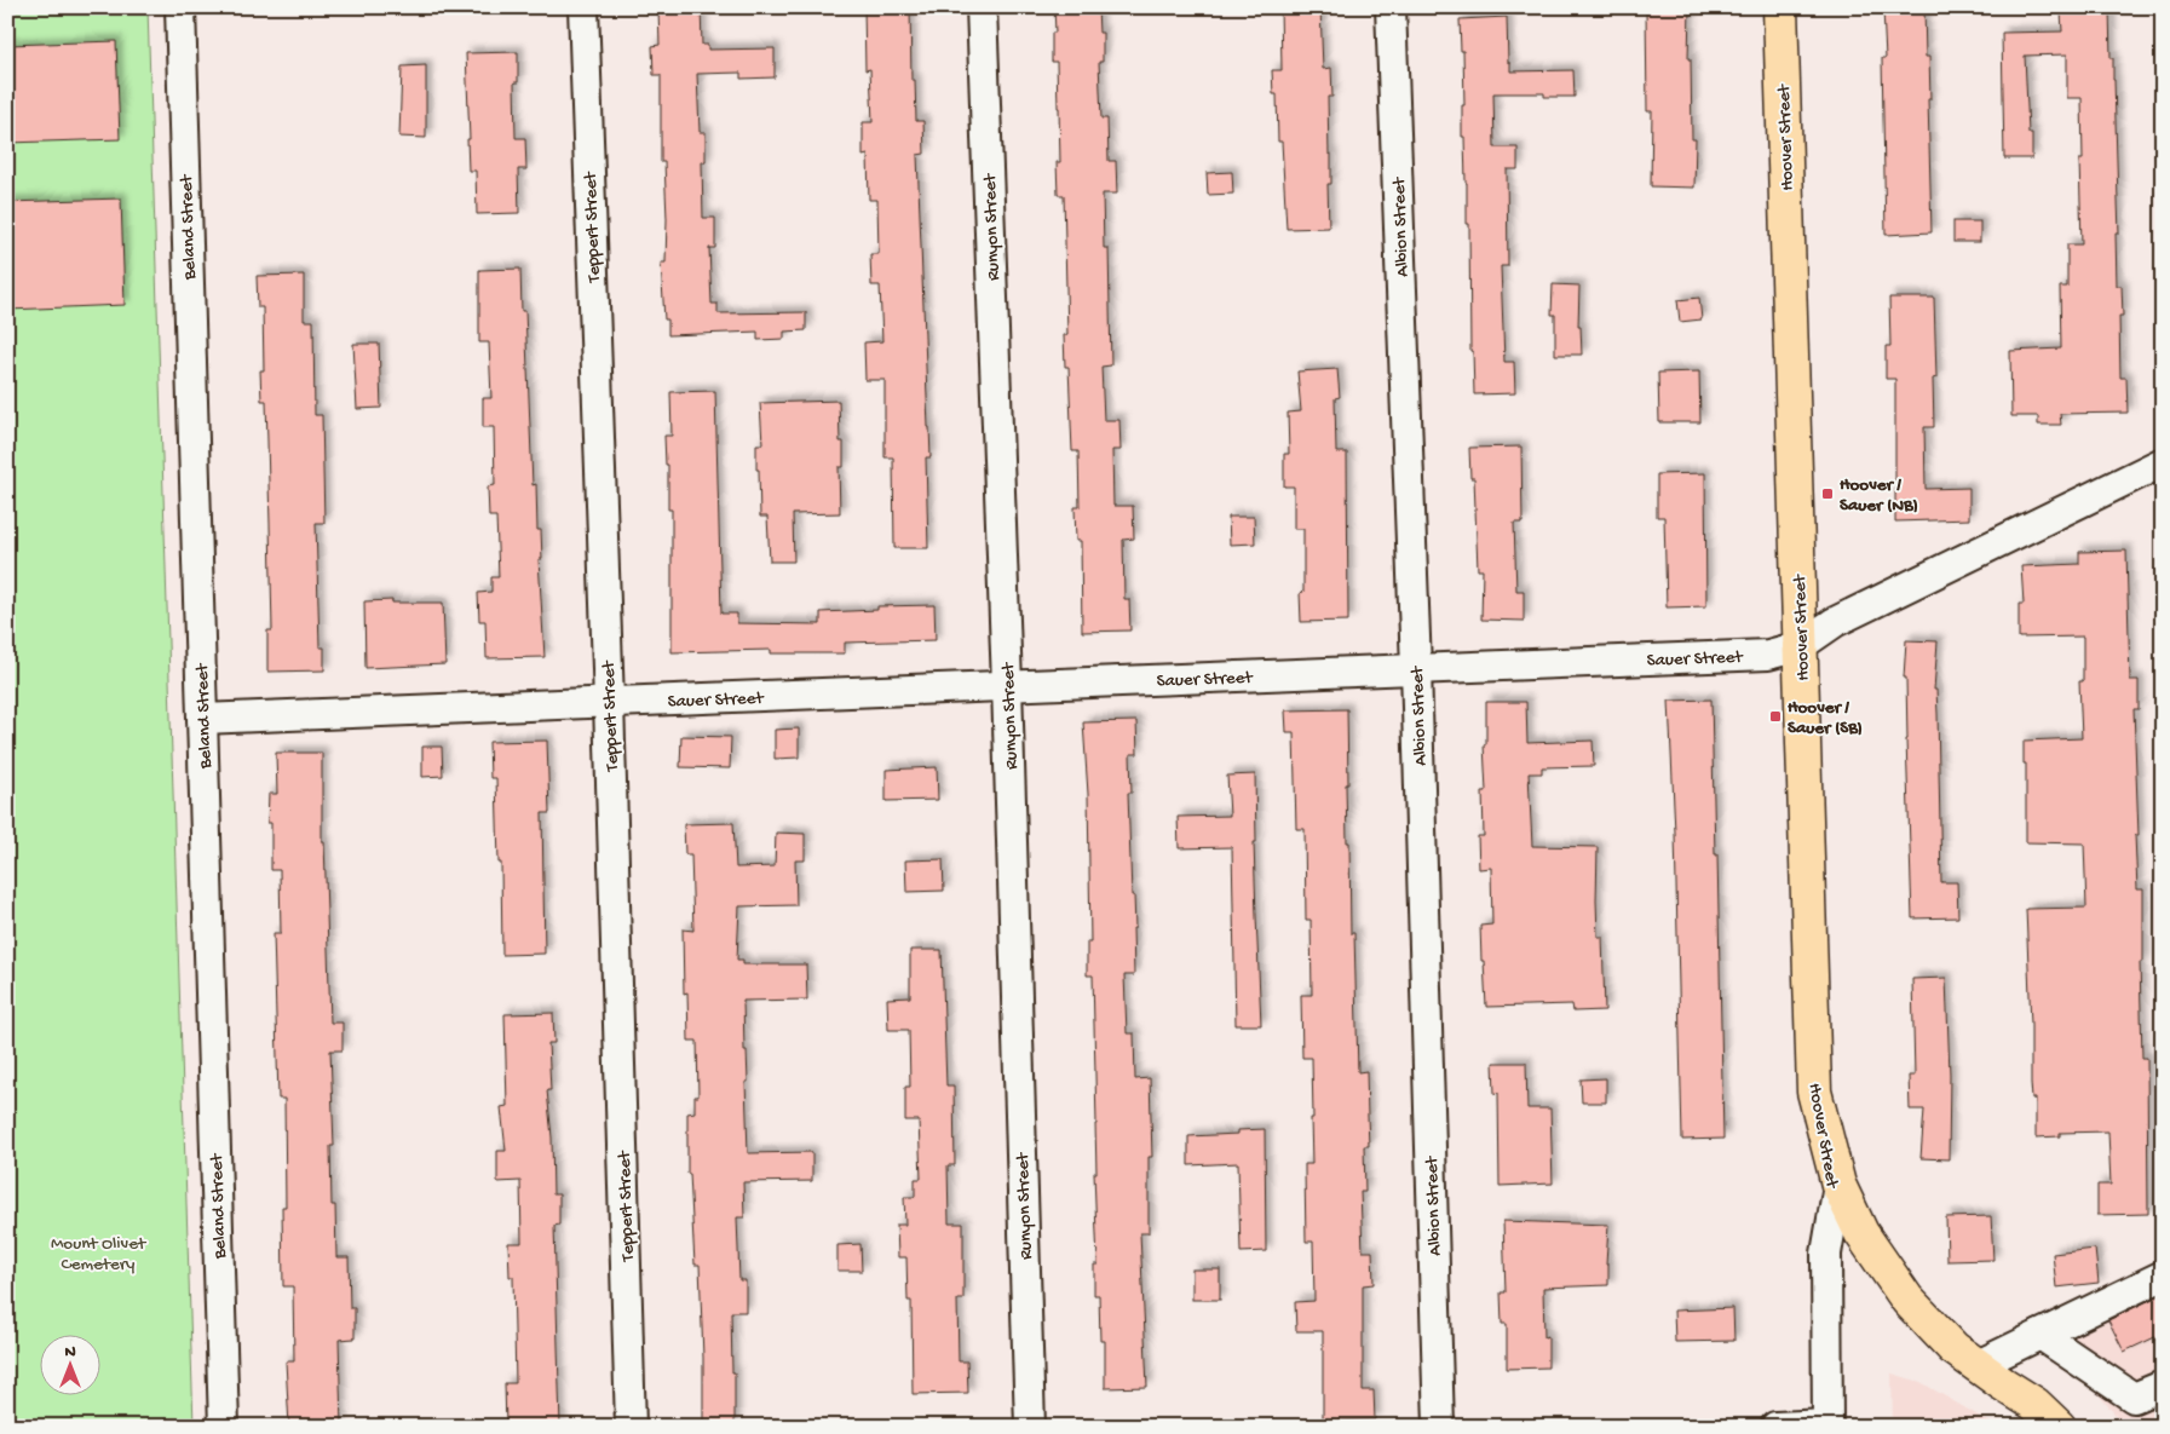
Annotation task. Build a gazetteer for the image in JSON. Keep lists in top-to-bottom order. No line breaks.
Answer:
{"streets":{"main road":["Hoover Street"],"street":["Beland Street","Teppert Street","Runyon Street","Albion Street","Sauer Street"]},"crossings":[["Hoover Street","Sauer Street"],["Beland Street","Sauer Street"],["Teppert Street","Sauer Street"],["Runyon Street","Sauer Street"],["Albion Street","Sauer Street"]],"parks":["Mount Olivet Cemetery"],"places":{"transit":["Hoover / Sauer (NB)","Hoover / Sauer (SB)"]},"north":"top"}
